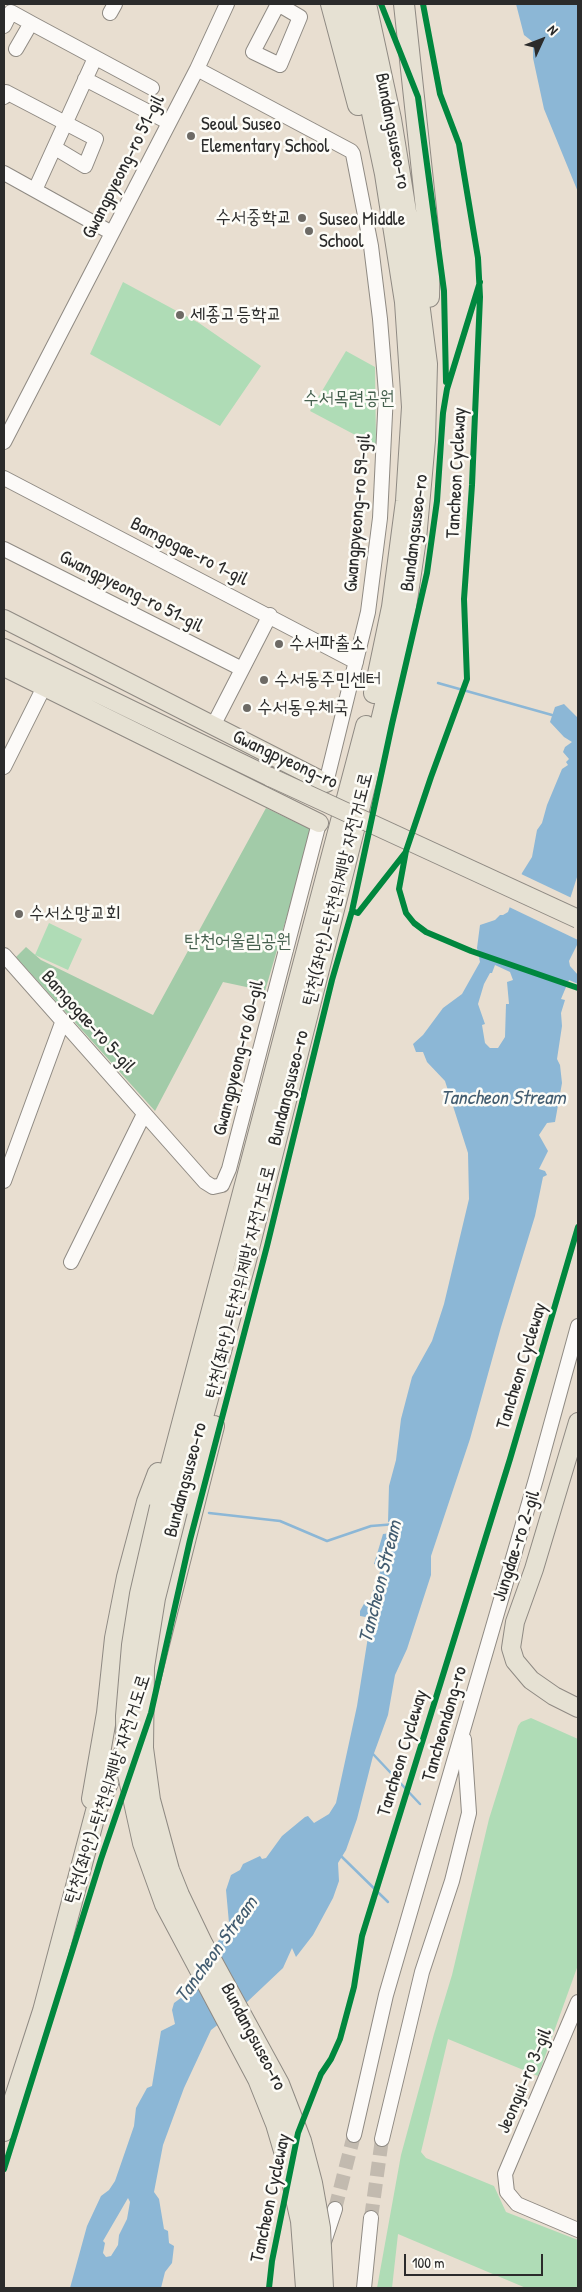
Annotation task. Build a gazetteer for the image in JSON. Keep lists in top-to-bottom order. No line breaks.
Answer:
{"streets":{"highway":["Bundangsuseo-ro"],"main road":["Gwangpyeong-ro","Jungdae-ro 2-gil"],"street":["Gwangpyeong-ro 51-gil","Gwangpyeong-ro 59-gil","Bamgogae-ro 1-gil","Bamgogae-ro 5-gil","Gwangpyeong-ro 60-gil","Tancheondong-ro","Jeongui-ro 3-gil"],"cycle path":["Tancheon Cycleway","탄천(좌안)-탄천위제방 자전거도로"]},"crossings":[["Gwangpyeong-ro 51-gil","Gwangpyeong-ro 59-gil"],["Gwangpyeong-ro 51-gil","Gwangpyeong-ro"],["Gwangpyeong-ro 59-gil","Bamgogae-ro 1-gil"],["Bamgogae-ro 1-gil","Gwangpyeong-ro"],["Bamgogae-ro 5-gil","Gwangpyeong-ro 60-gil"]],"water":["Tancheon Stream"],"parks":["수서목련공원","탄천어울림공원"],"places":["Seoul Suseo Elementary School","수서중학교","Suseo Middle School","세종고등학교","수서파출소","수서동주민센터","수서동우체국","수서소망교회"],"scale_bar":"100 m","north":"top right"}
